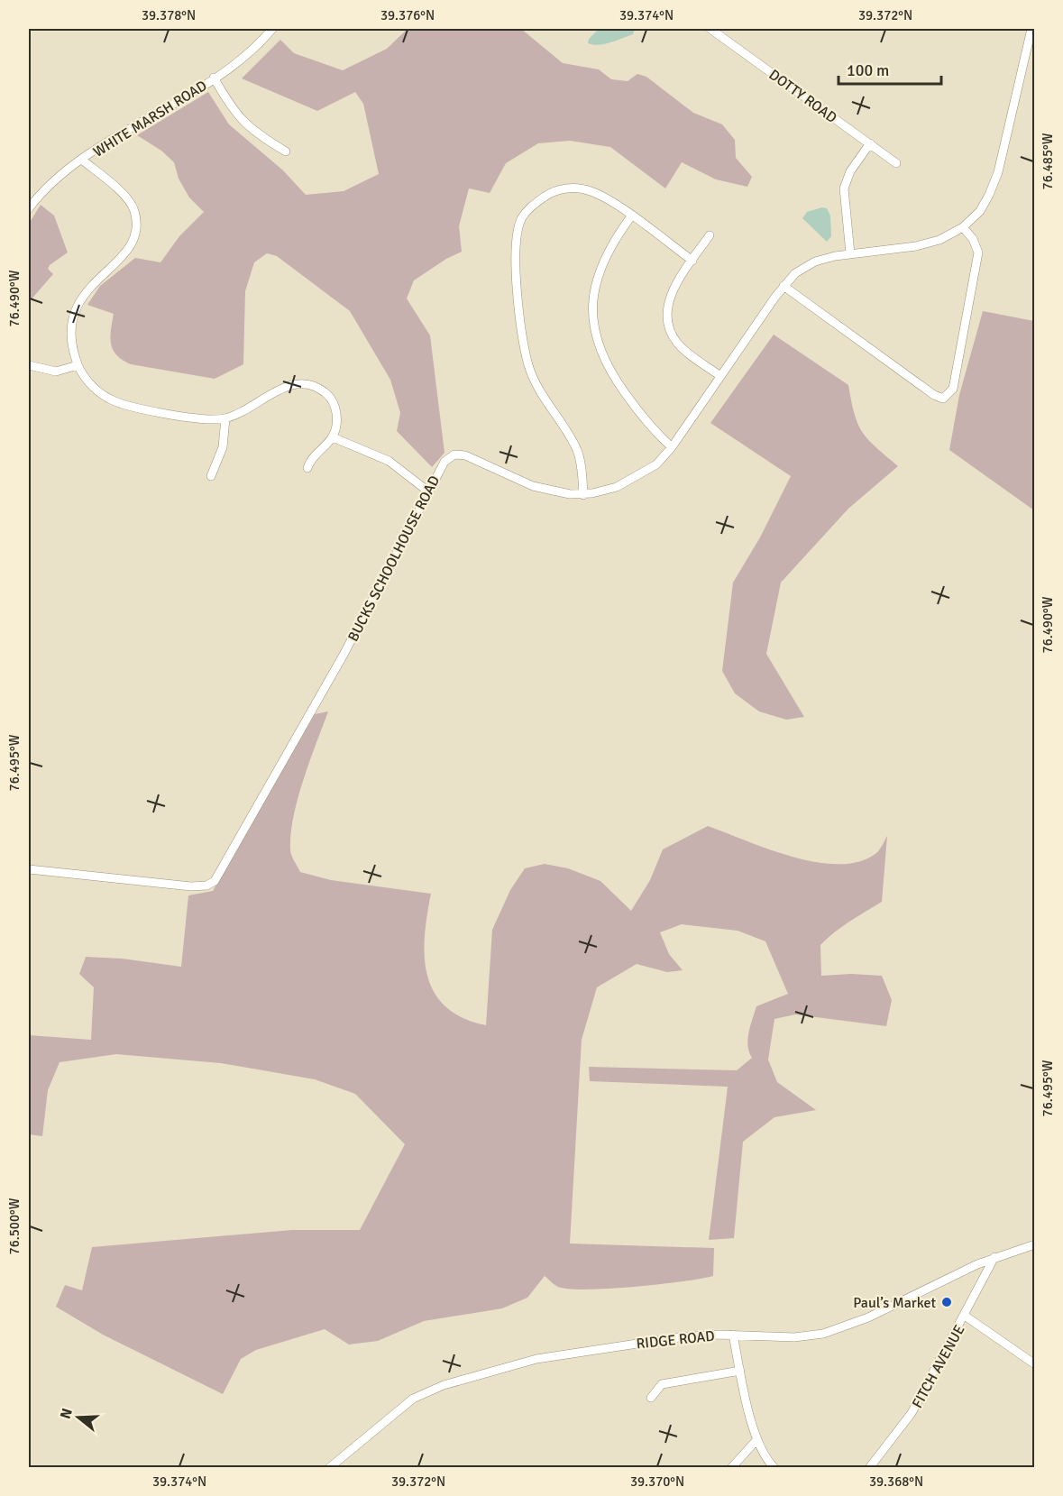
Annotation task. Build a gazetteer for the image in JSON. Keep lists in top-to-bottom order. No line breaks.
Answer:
{"streets":{"street":["DOTTY ROAD","WHITE MARSH ROAD","BUCKS SCHOOLHOUSE ROAD","RIDGE ROAD","FITCH AVENUE"]},"crossings":[["RIDGE ROAD","FITCH AVENUE"]],"places":["Paul’s Market"],"scale_bar":"100 m","north":"left","coordinates":["39.378°N","39.376°N","39.374°N","39.372°N","76.485°W","76.490°W","76.495°W","76.500°W","39.370°N","39.368°N"]}
